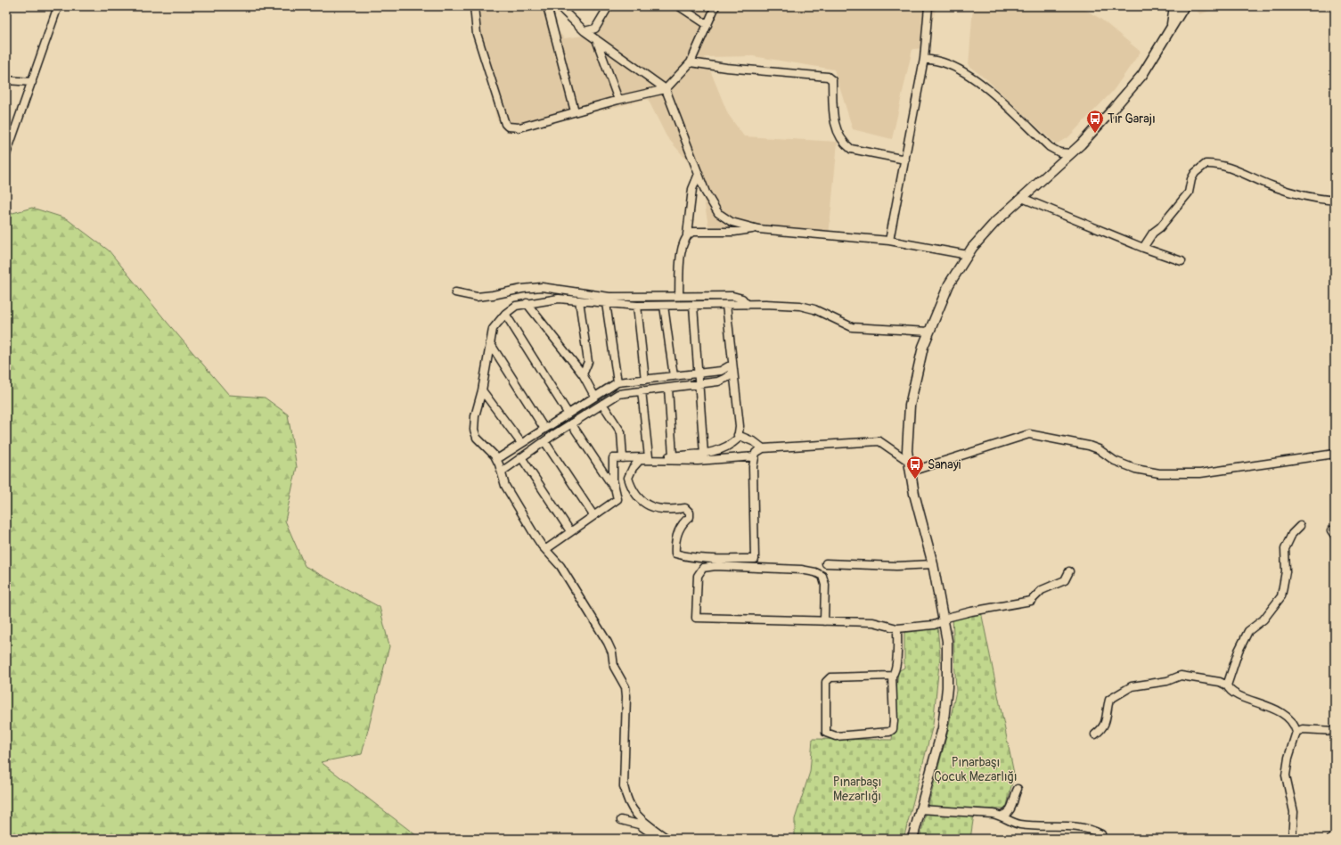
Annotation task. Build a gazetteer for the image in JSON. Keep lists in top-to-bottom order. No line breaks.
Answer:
{"parks":["Pınarbaşı Çocuk Mezarlığı","Pınarbaşı Mezarlığı"],"places":{"bus stop":["Tır Garajı","Sanayi"]}}
